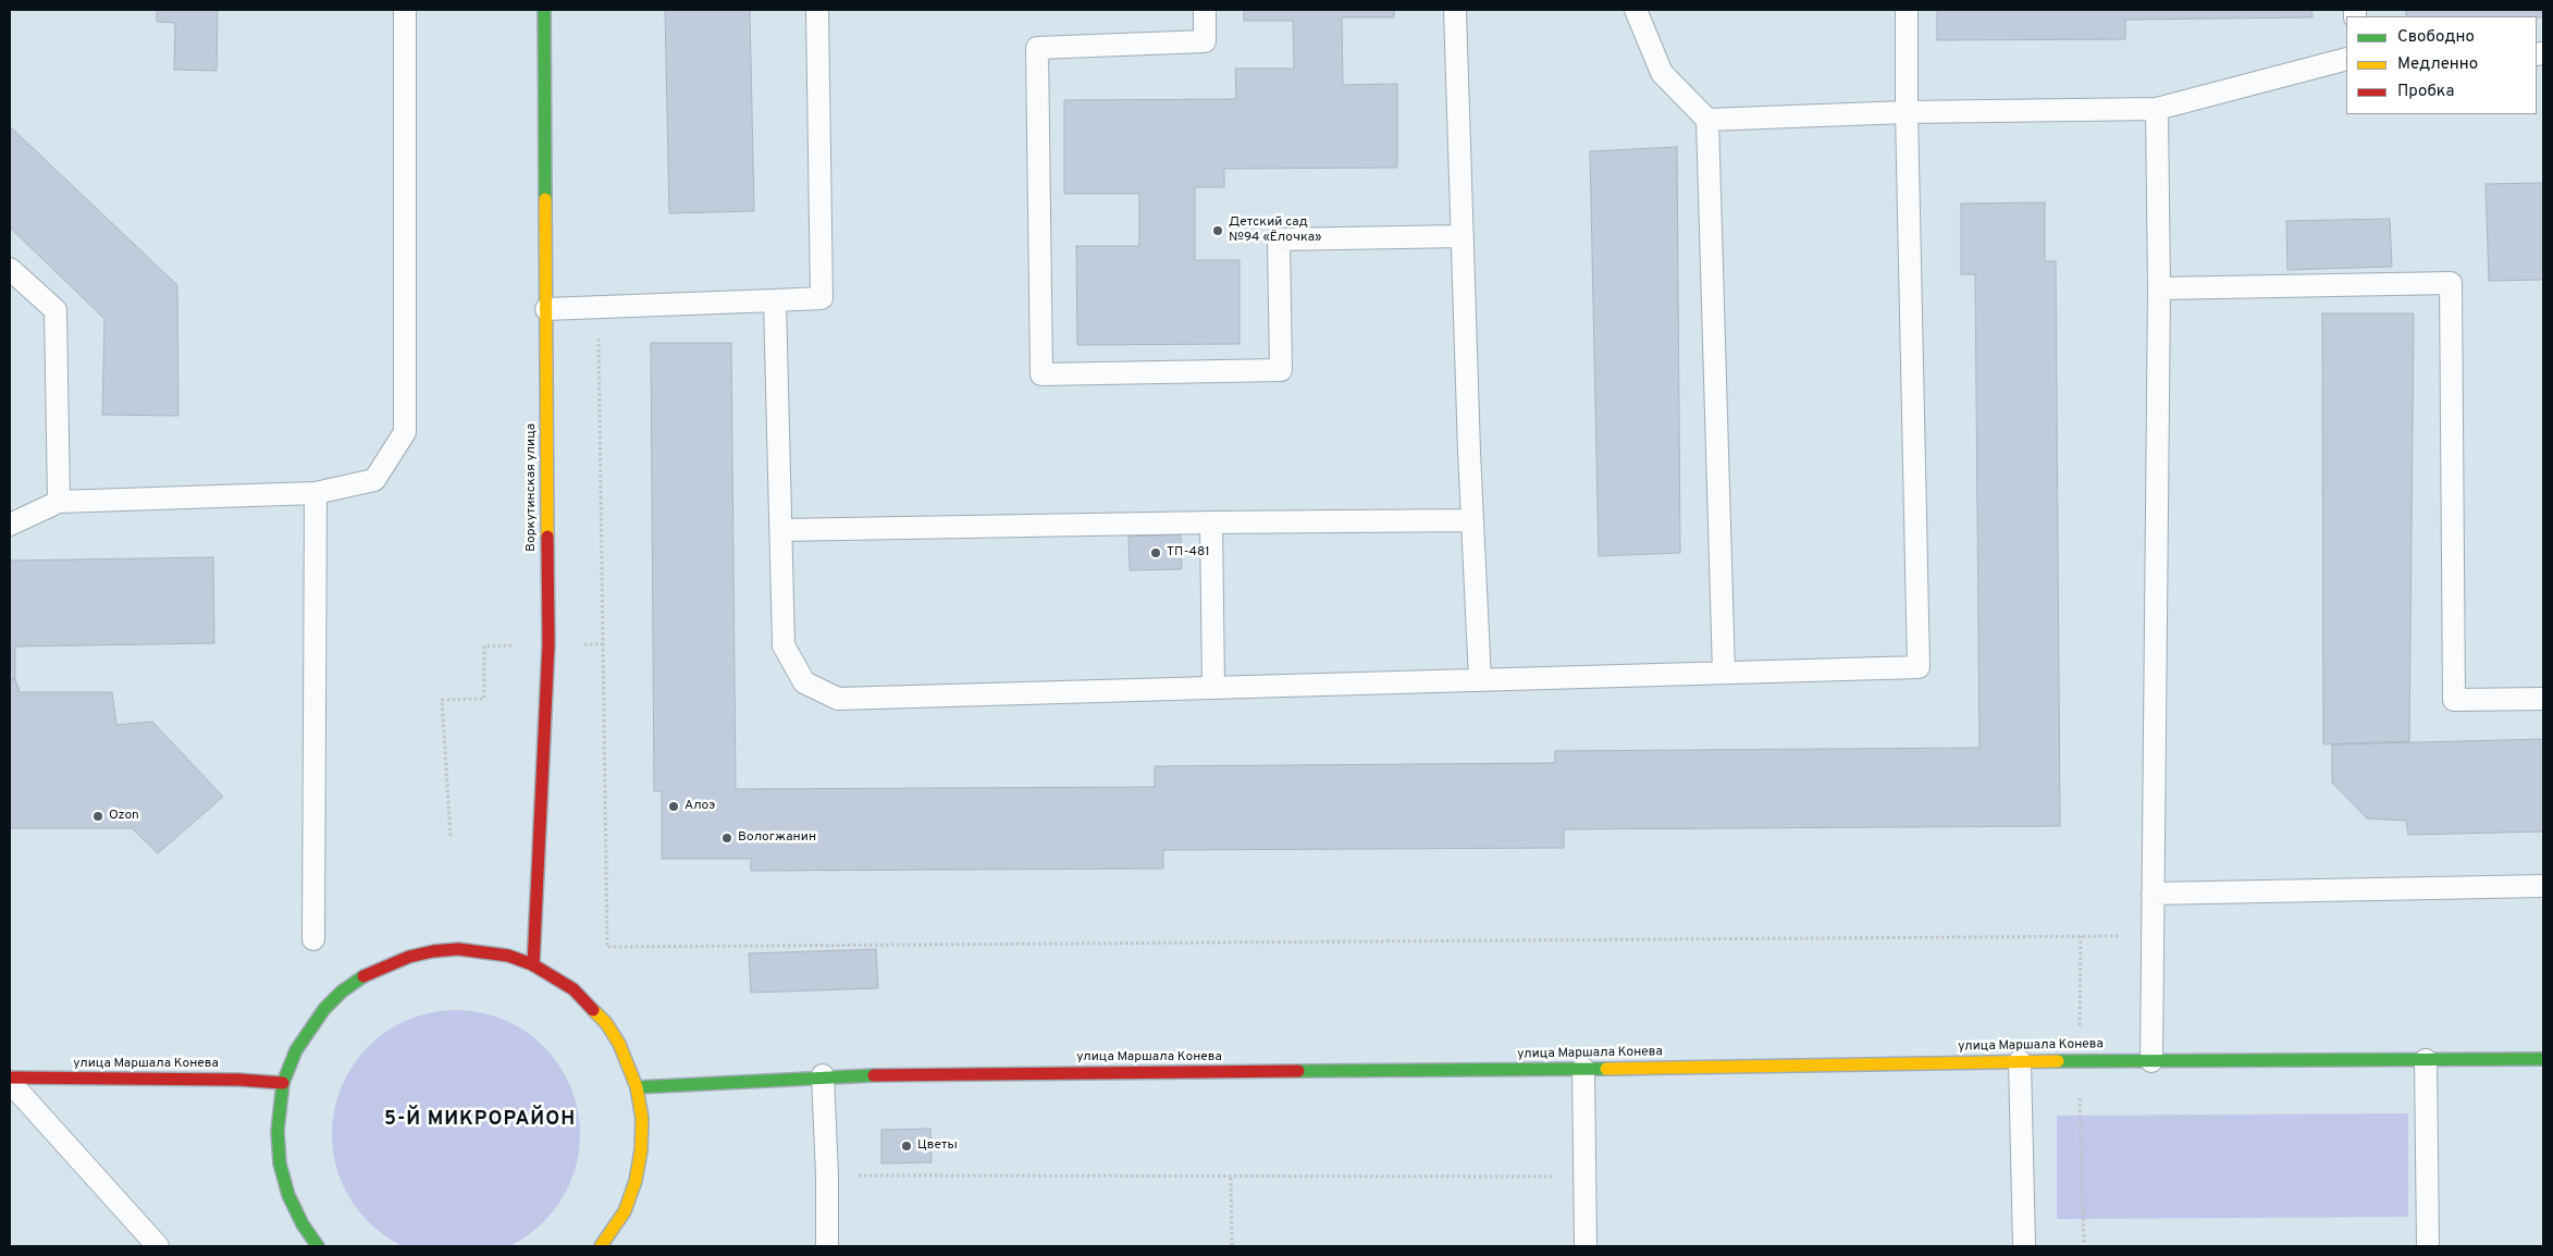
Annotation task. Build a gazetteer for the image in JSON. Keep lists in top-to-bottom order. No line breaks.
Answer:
{"streets":{"main road":["Воркутинская улица","улица Маршала Конева"]},"districts":["5-Й МИКРОРАЙОН"],"places":["Детский сад №94 «Ёлочка»","ТП-481","Алоэ","Ozon","Вологжанин","Цветы"],"legend":["Свободно","Медленно","Пробка"]}
